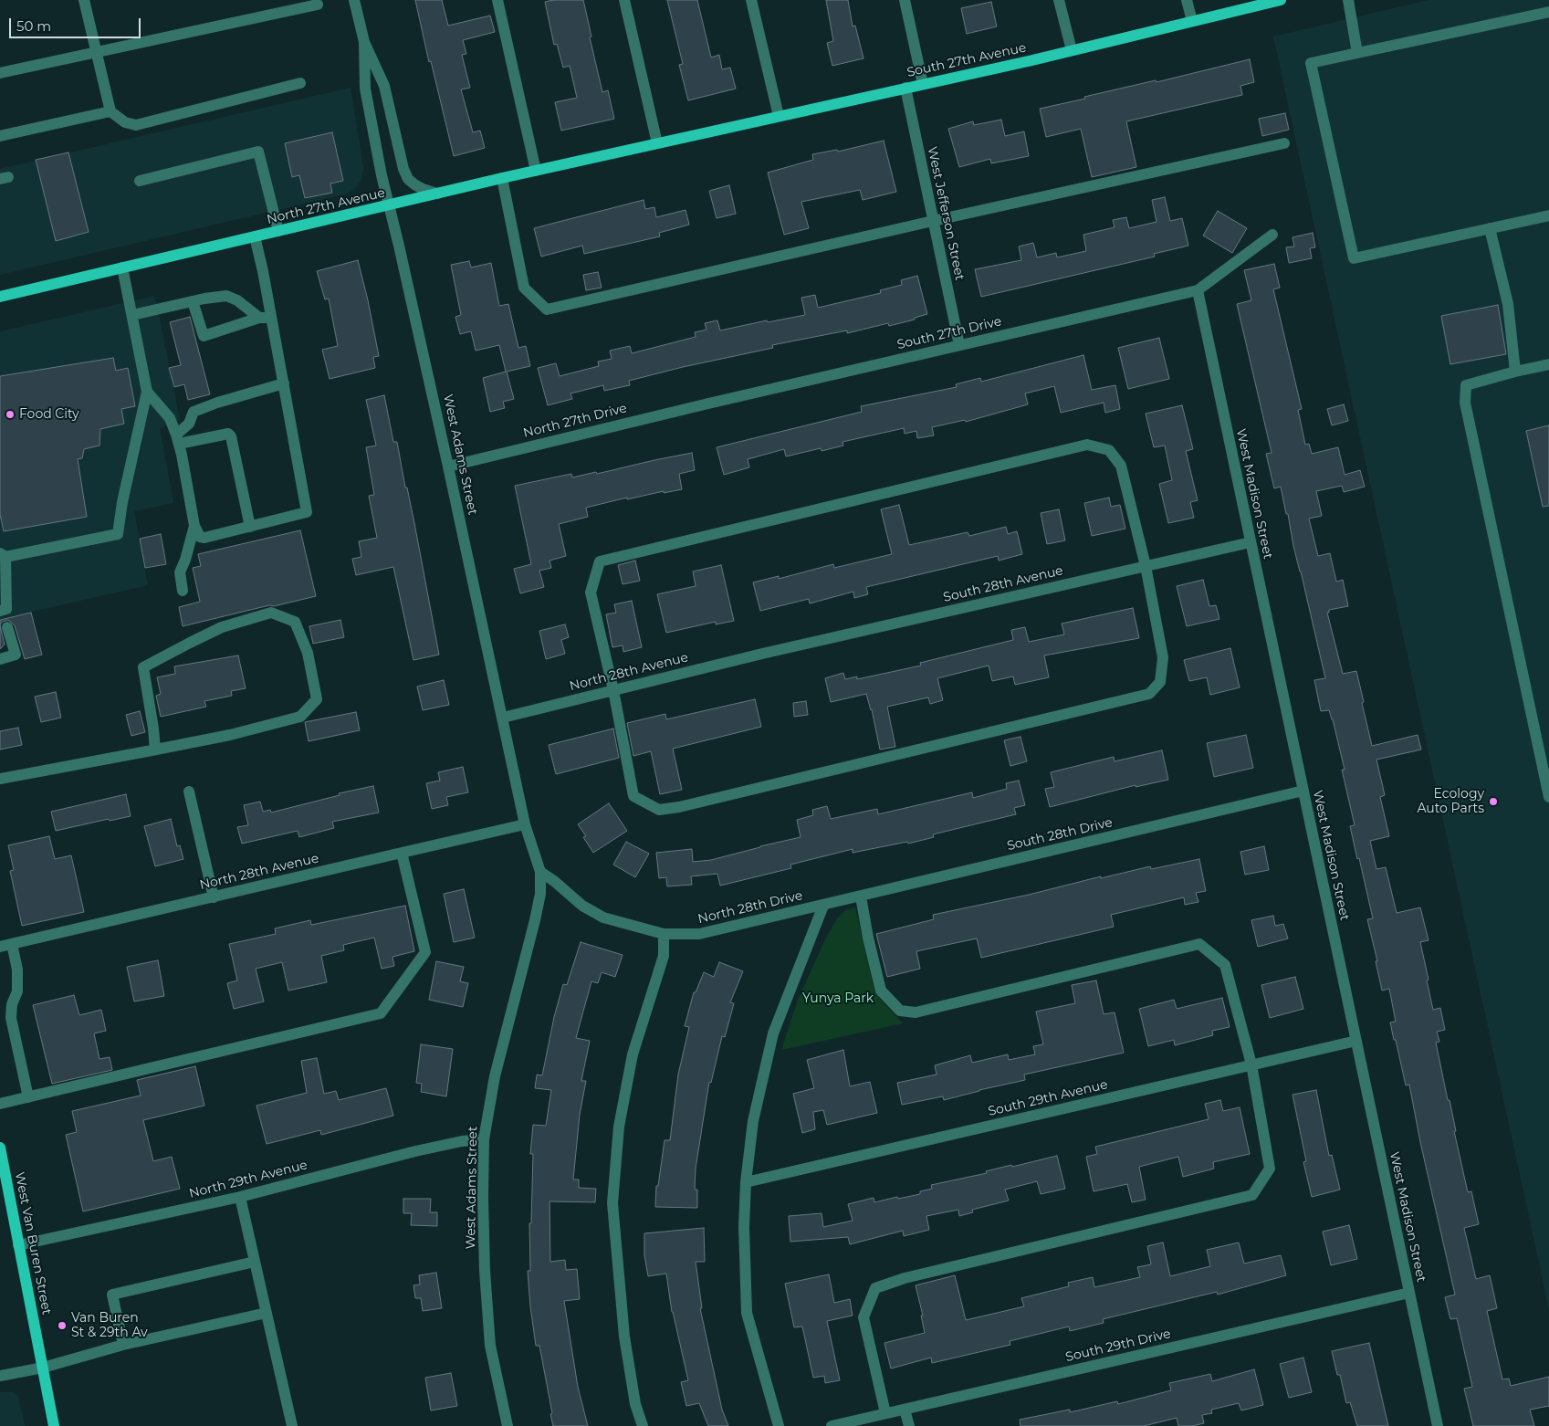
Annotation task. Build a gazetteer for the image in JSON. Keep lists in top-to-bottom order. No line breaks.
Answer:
{"streets":{"main road":["South 27th Avenue","North 27th Avenue","West Van Buren Street"],"street":["West Jefferson Street","South 27th Drive","North 27th Drive","West Adams Street","West Madison Street","South 28th Avenue","North 28th Avenue","South 28th Drive","North 28th Drive","South 29th Avenue","North 29th Avenue","South 29th Drive"]},"crossings":[["South 27th Avenue","North 27th Avenue"],["South 27th Avenue","West Jefferson Street"],["North 27th Avenue","West Adams Street"],["West Jefferson Street","South 27th Drive"],["South 27th Drive","North 27th Drive"],["South 27th Drive","West Madison Street"],["North 27th Drive","West Adams Street"],["West Adams Street","North 28th Avenue"],["West Adams Street","North 28th Drive"],["West Adams Street","North 29th Avenue"],["West Madison Street","South 28th Avenue"],["West Madison Street","South 28th Drive"],["West Madison Street","South 29th Avenue"],["West Madison Street","South 29th Drive"],["South 28th Avenue","North 28th Avenue"],["South 28th Drive","North 28th Drive"],["North 29th Avenue","West Van Buren Street"]],"parks":["Yunya Park"],"places":["Food City","Ecology Auto Parts","Van Buren St & 29th Av"],"scale_bar":"50 m"}
